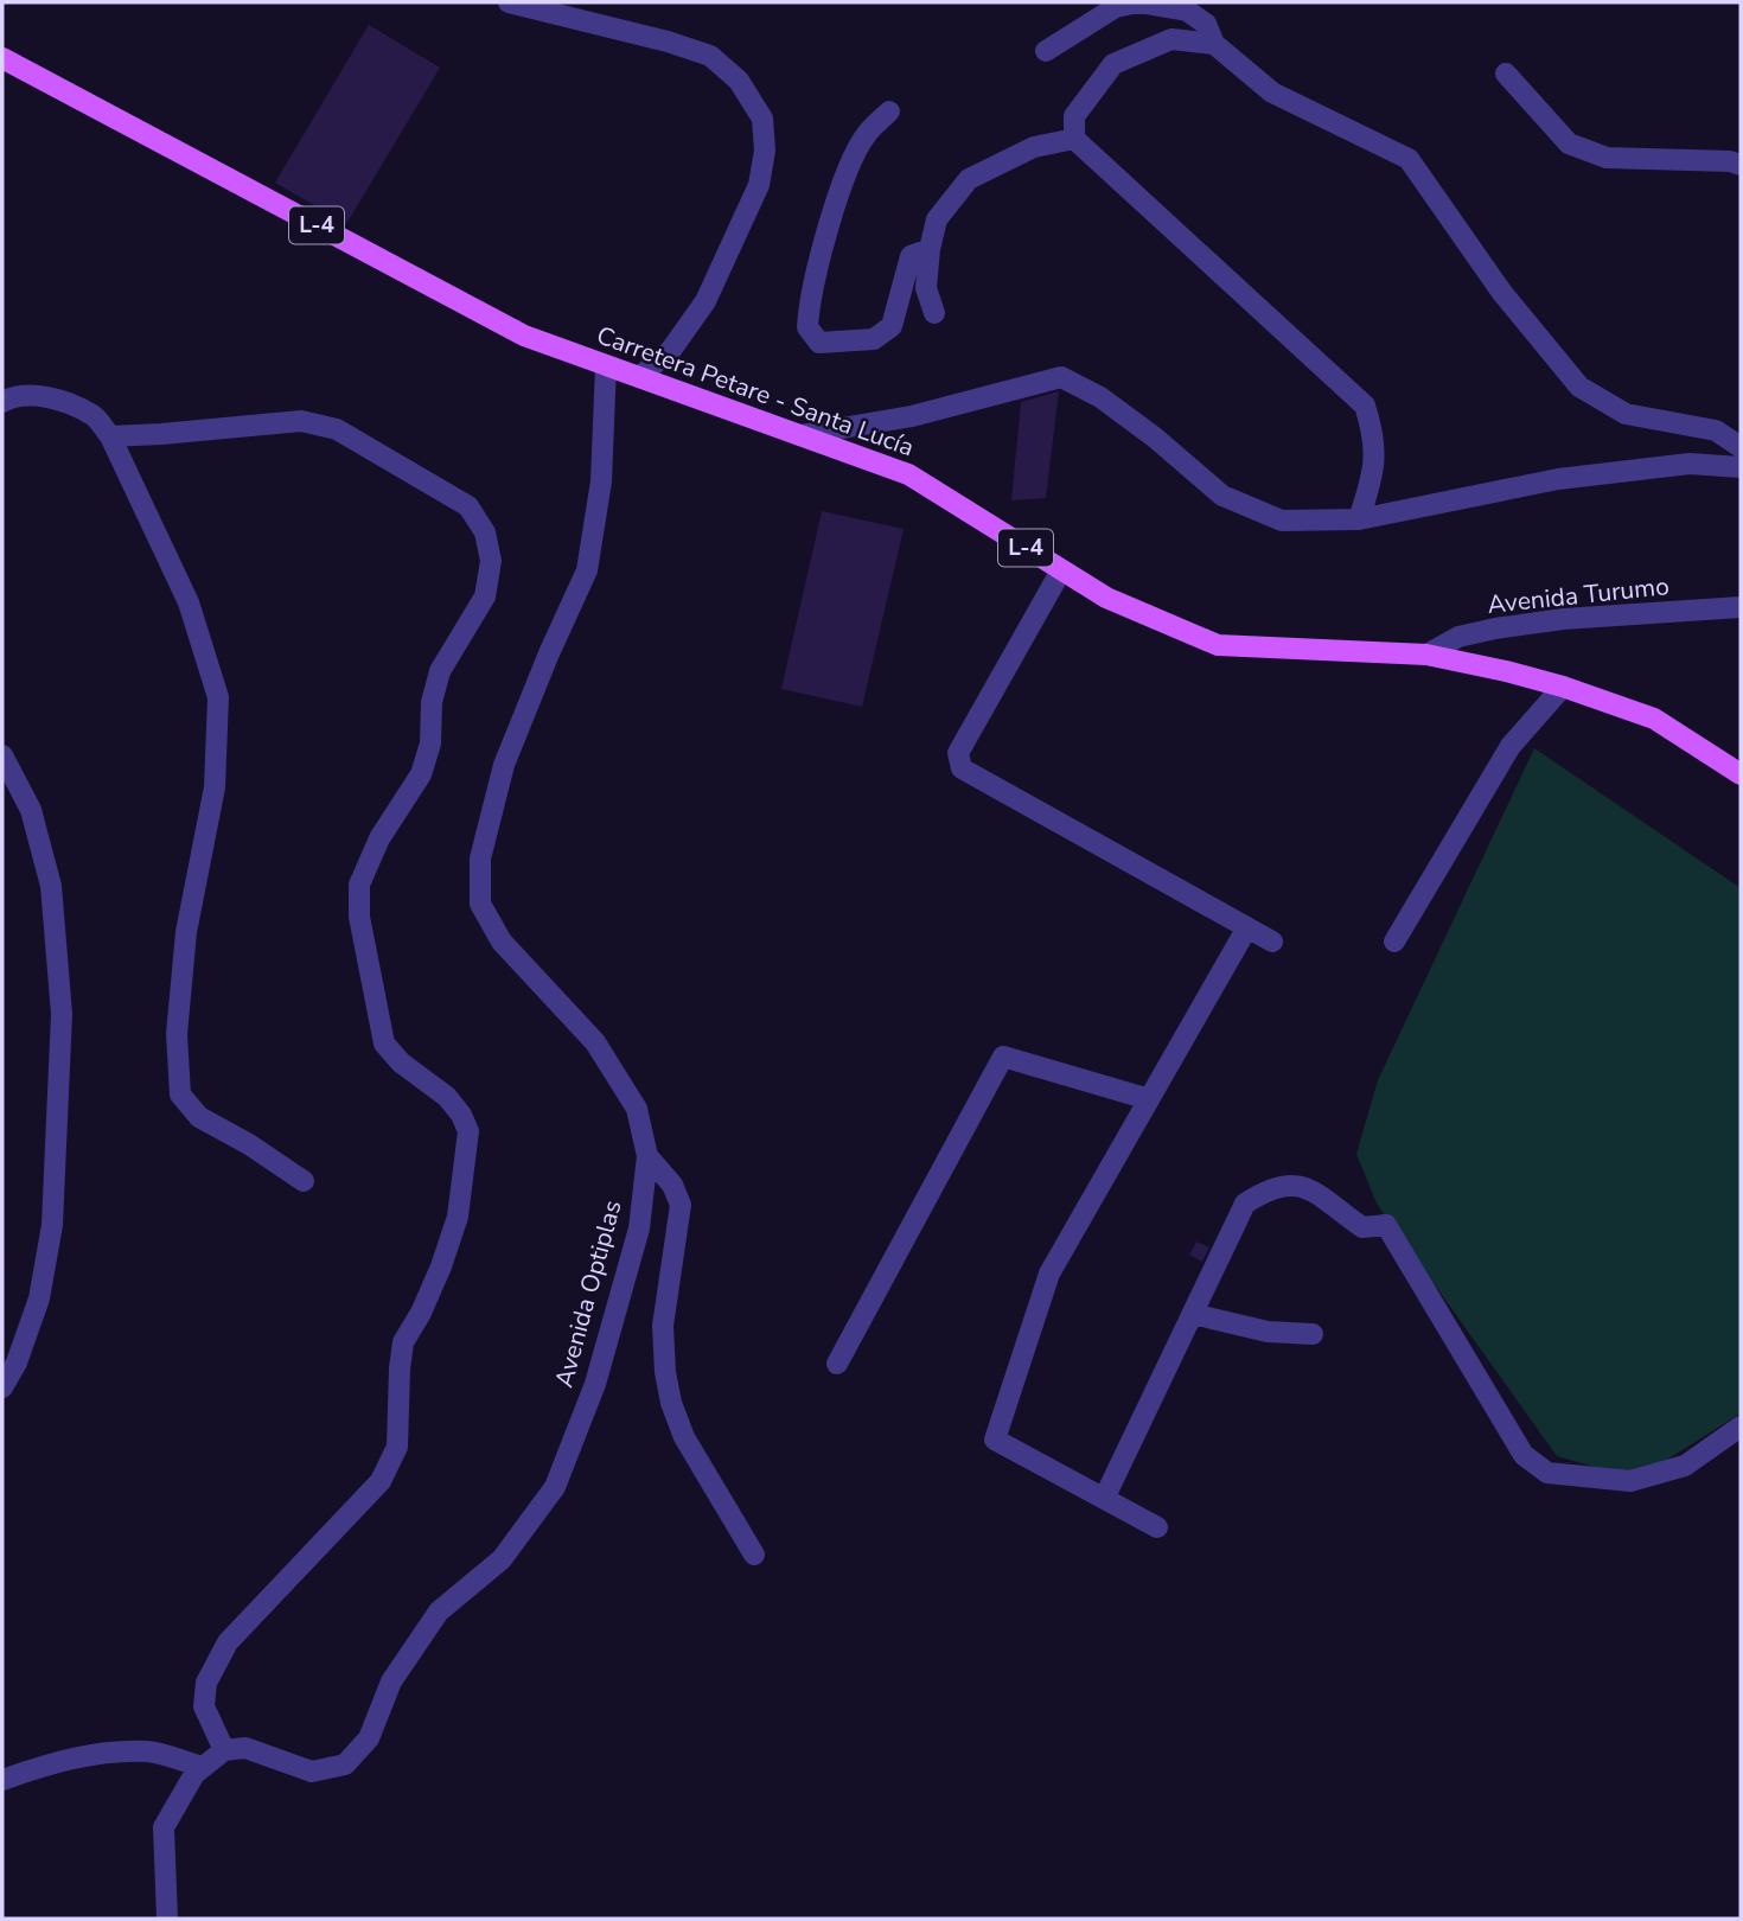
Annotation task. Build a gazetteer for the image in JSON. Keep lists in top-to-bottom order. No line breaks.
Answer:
{"streets":{"main road":["L-4","Carretera Petare - Santa Lucía"],"street":["Avenida Turumo","Avenida Optiplas"]},"crossings":[["Carretera Petare - Santa Lucía","Avenida Turumo"],["Carretera Petare - Santa Lucía","Avenida Optiplas"]]}
